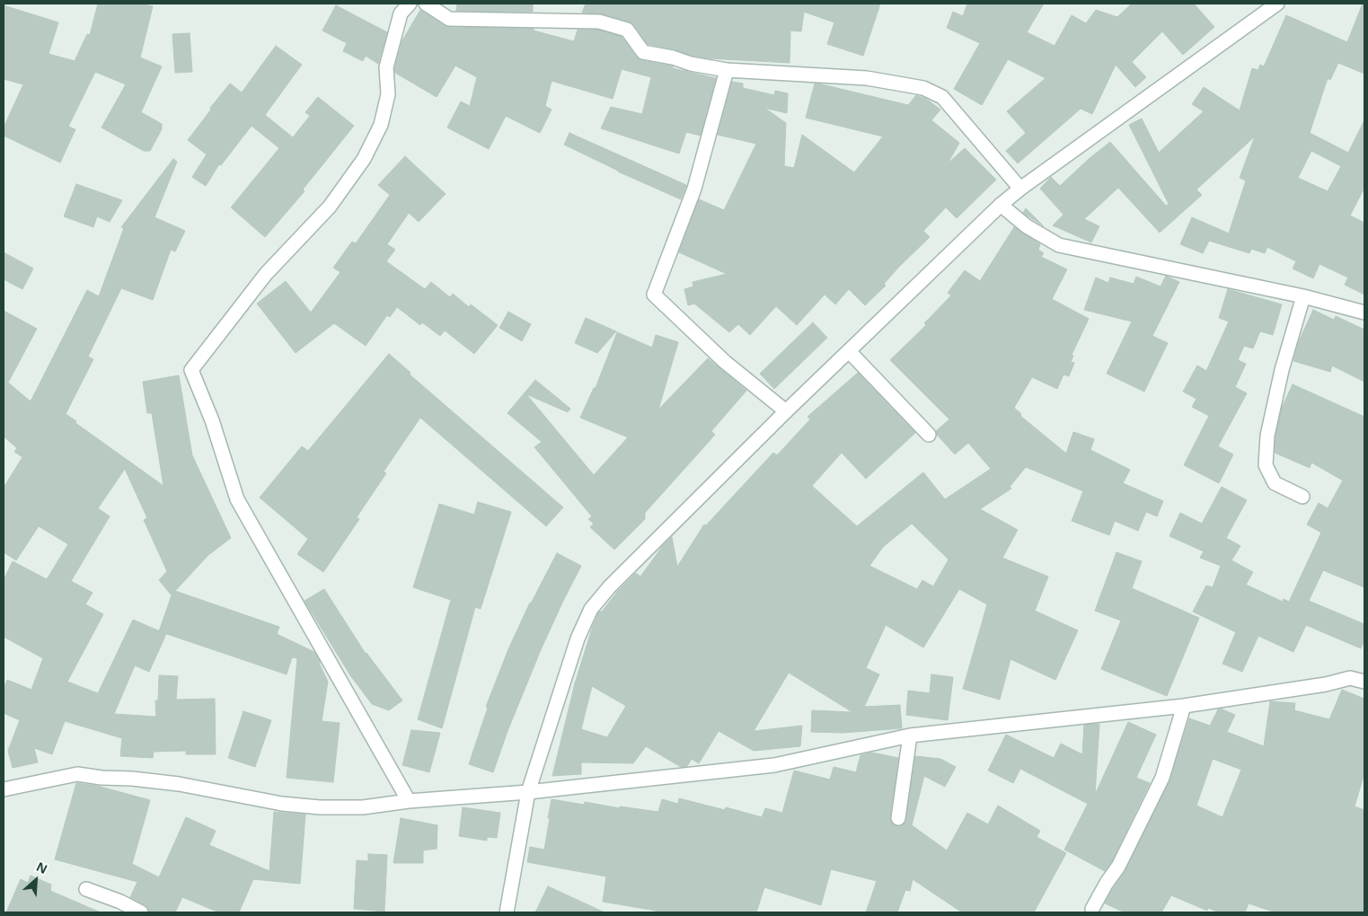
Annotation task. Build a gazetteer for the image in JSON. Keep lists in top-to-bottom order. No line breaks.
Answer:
{"north":"top right"}
